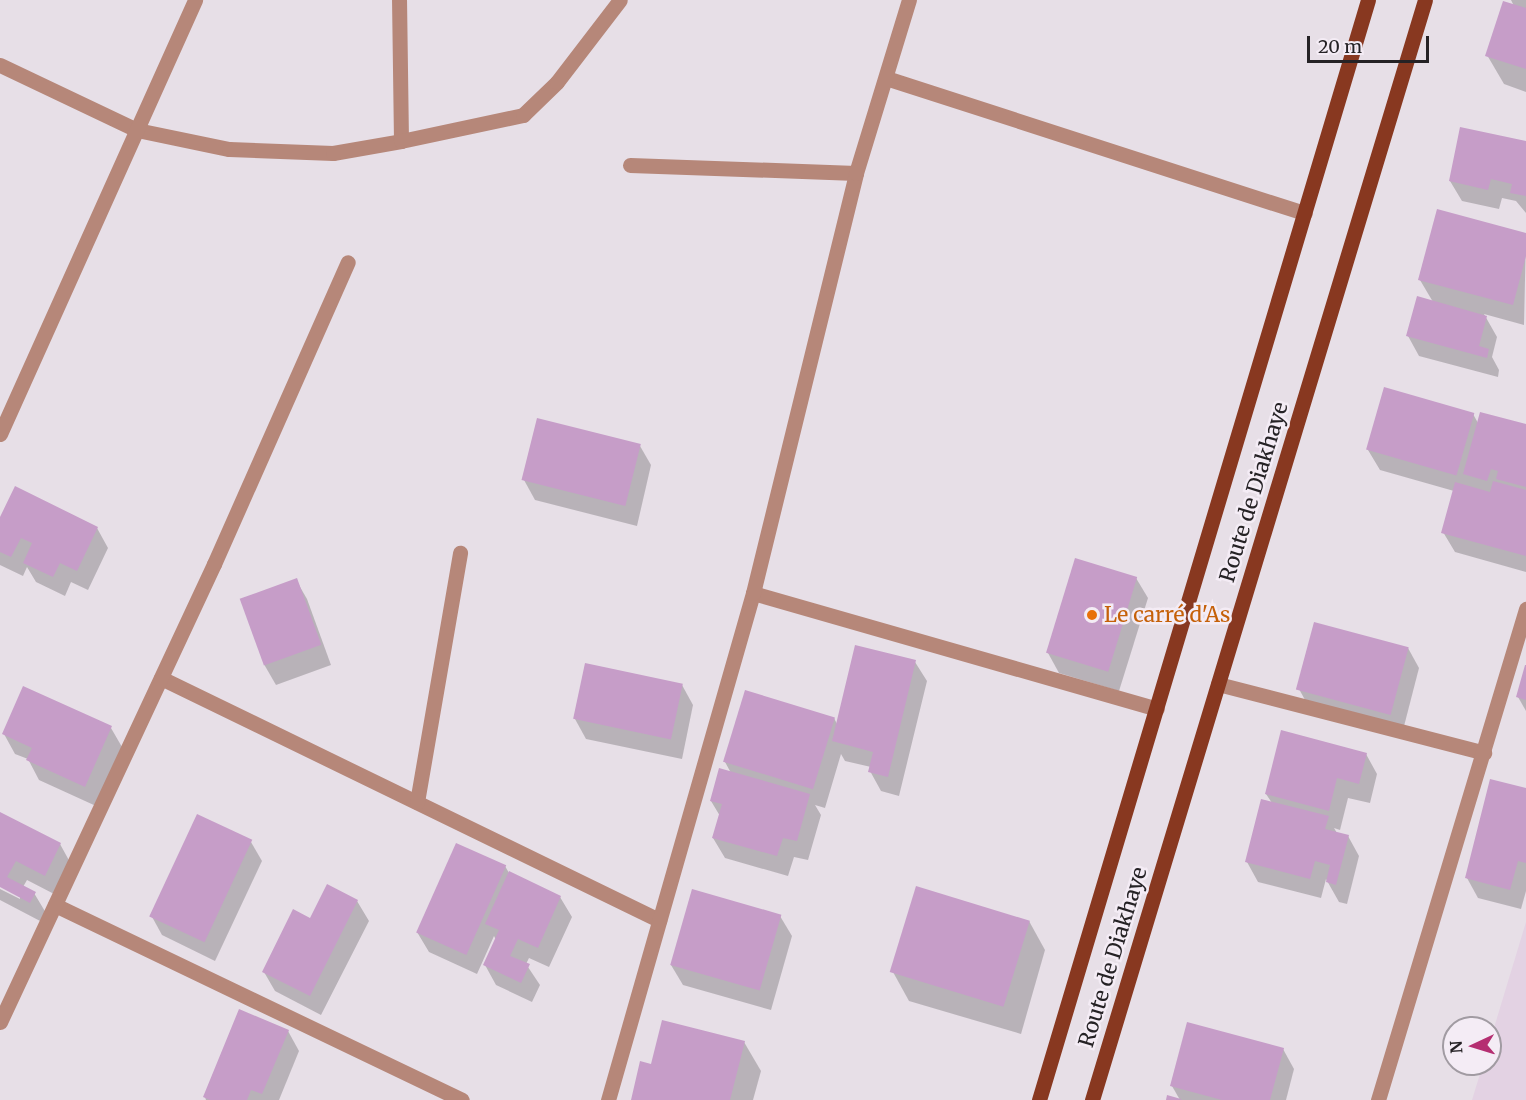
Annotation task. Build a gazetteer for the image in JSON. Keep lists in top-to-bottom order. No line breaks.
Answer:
{"streets":{"main road":["Route de Diakhaye"]},"places":["Le carré d'As"],"scale_bar":"20 m","north":"left"}
